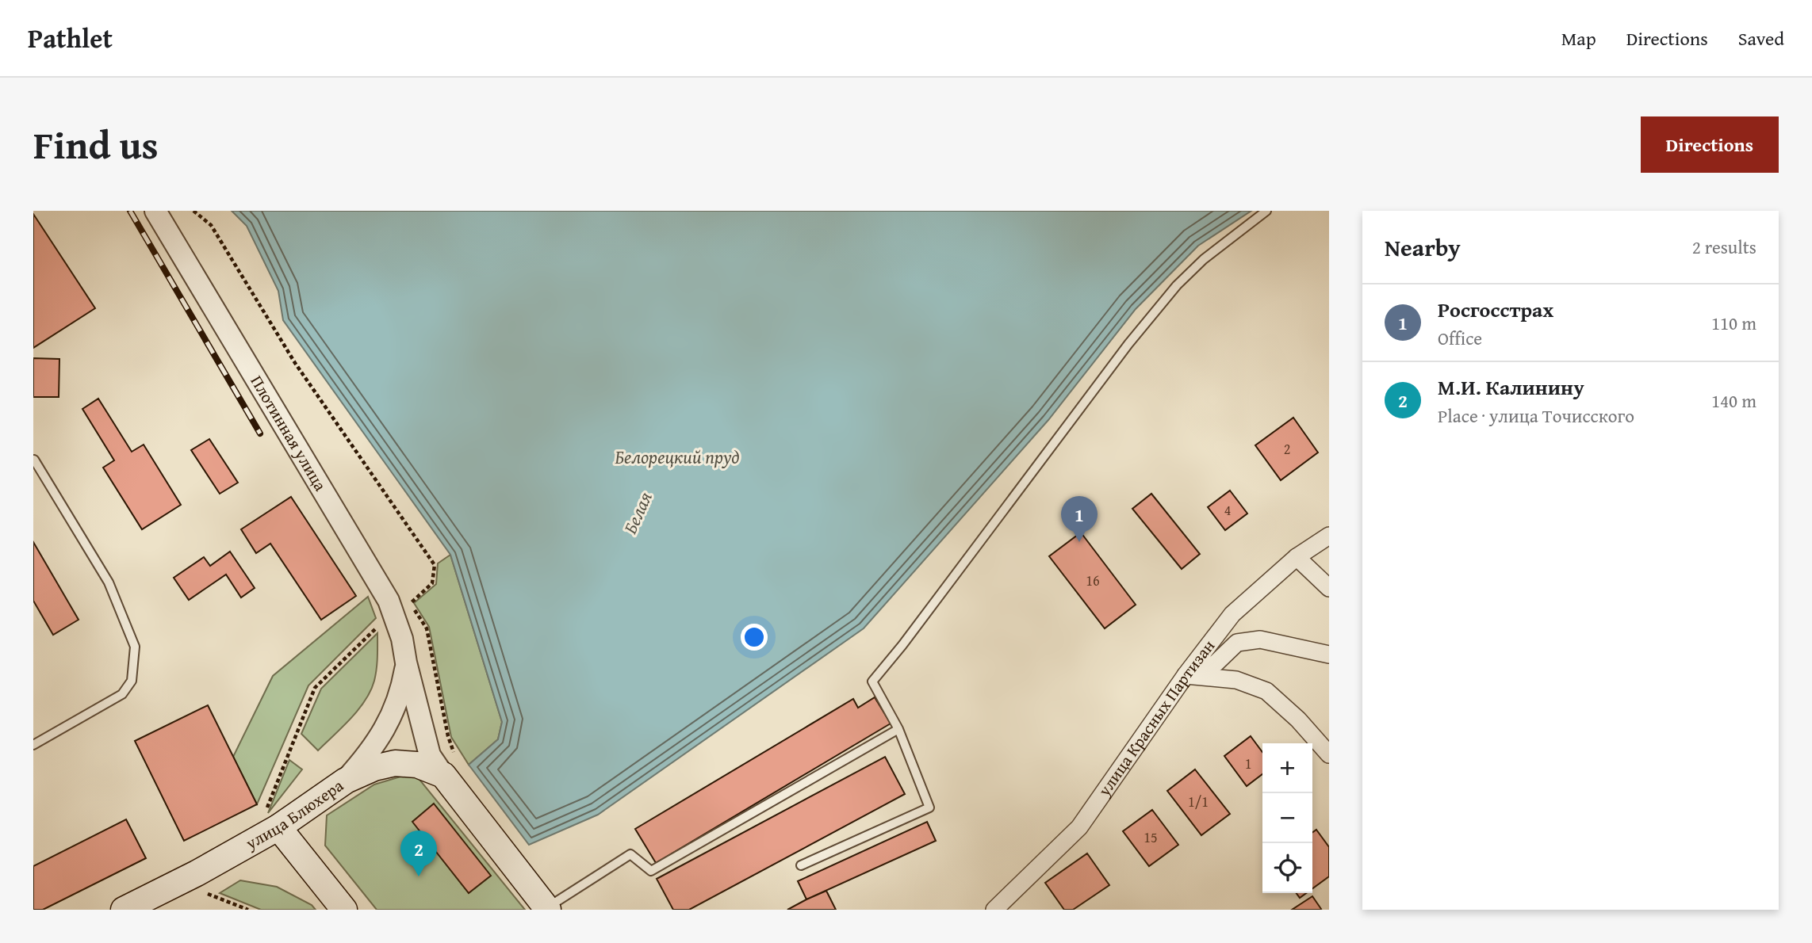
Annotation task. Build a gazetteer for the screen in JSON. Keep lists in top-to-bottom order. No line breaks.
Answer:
{"streets":{"main road":["улица Блюхера"],"street":["Плотинная улица","улица Красных Партизан"]},"crossings":[["Плотинная улица","улица Блюхера"]],"water":["Белорецкий пруд","Белая"],"house_numbers":["2","4","16","1","1/1","15"],"page":{"header":"Pathlet","nav":["Map","Directions","Saved"],"title":"Find us","buttons":"Directions","heading":["Nearby","2 results"],"list":[{"mark":"1","name":"Росгосстрах","note":"Office","value":"110 m"},{"mark":"2","name":"М.И. Калинину","note":"Place · улица Точисского","value":"140 m"}],"pins":["1","2"],"map_buttons":["+","−"]}}
